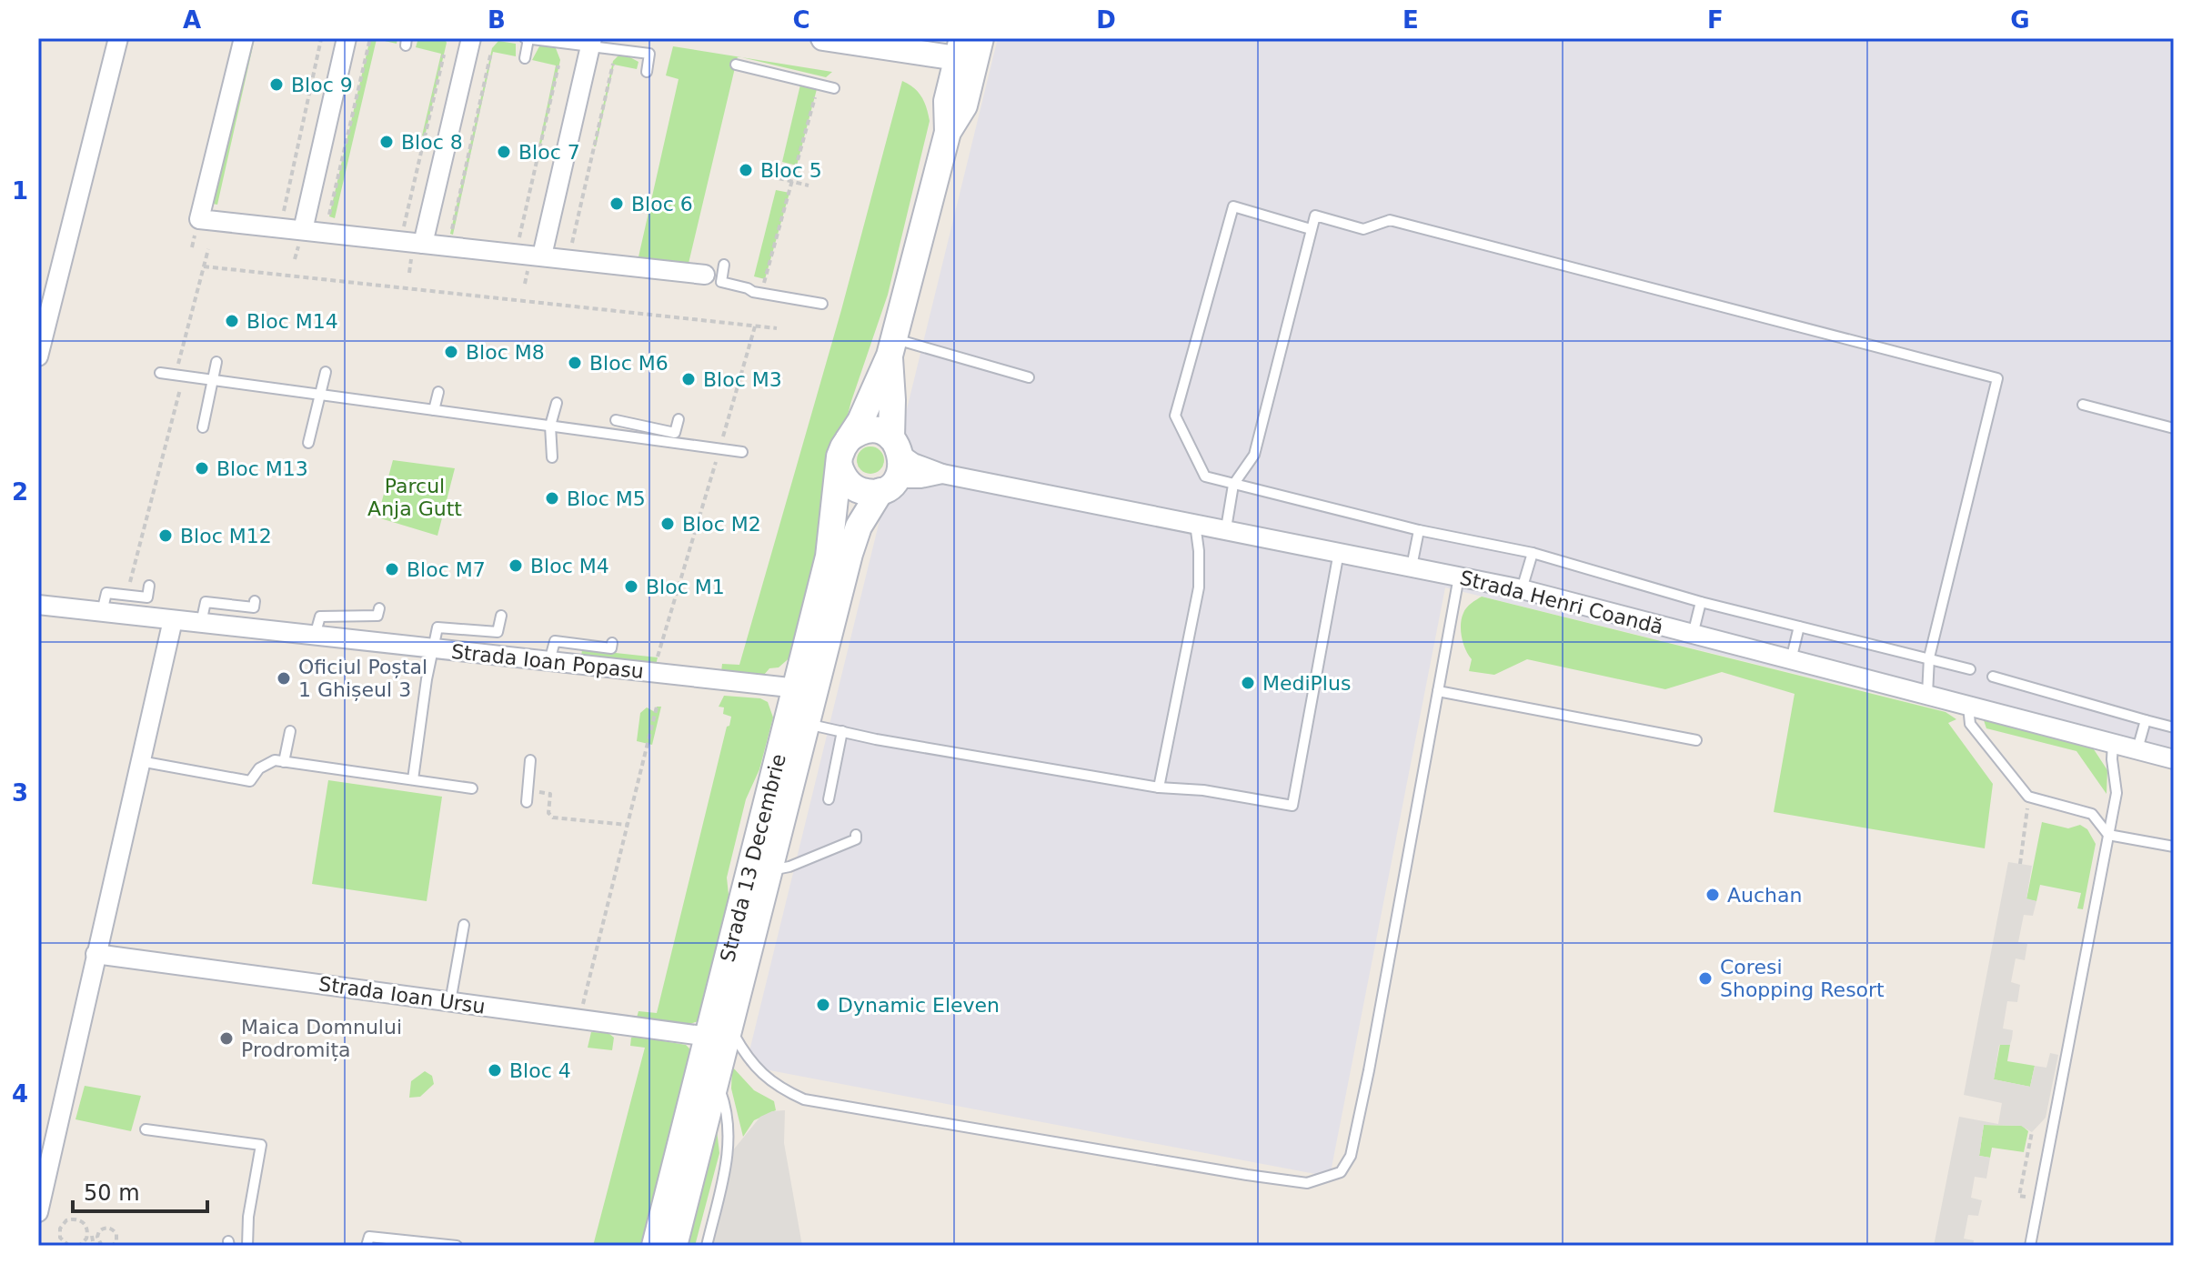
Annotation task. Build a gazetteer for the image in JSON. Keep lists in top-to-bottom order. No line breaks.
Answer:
{"streets":{"main road":["Strada 13 Decembrie"],"street":["Strada Henri Coandă","Strada Ioan Popasu","Strada Ioan Ursu"]},"crossings":[["Strada Henri Coandă","Strada 13 Decembrie"],["Strada Ioan Popasu","Strada 13 Decembrie"],["Strada 13 Decembrie","Strada Ioan Ursu"]],"parks":["Parcul Anja Gutt"],"places":["Bloc 9","Bloc 8","Bloc 7","Bloc 5","Bloc 6","Bloc M14","Bloc M8","Bloc M6","Bloc M3","Bloc M13","Bloc M5","Bloc M2","Bloc M12","Bloc M4","Bloc M7","Bloc M1","Oficiul Poștal 1 Ghișeul 3","MediPlus","Auchan","Coresi Shopping Resort","Dynamic Eleven","Maica Domnului Prodromița","Bloc 4"],"scale_bar":"50 m","grid":{"columns":["A","B","C","D","E","F","G"],"rows":["1","2","3","4"]}}
